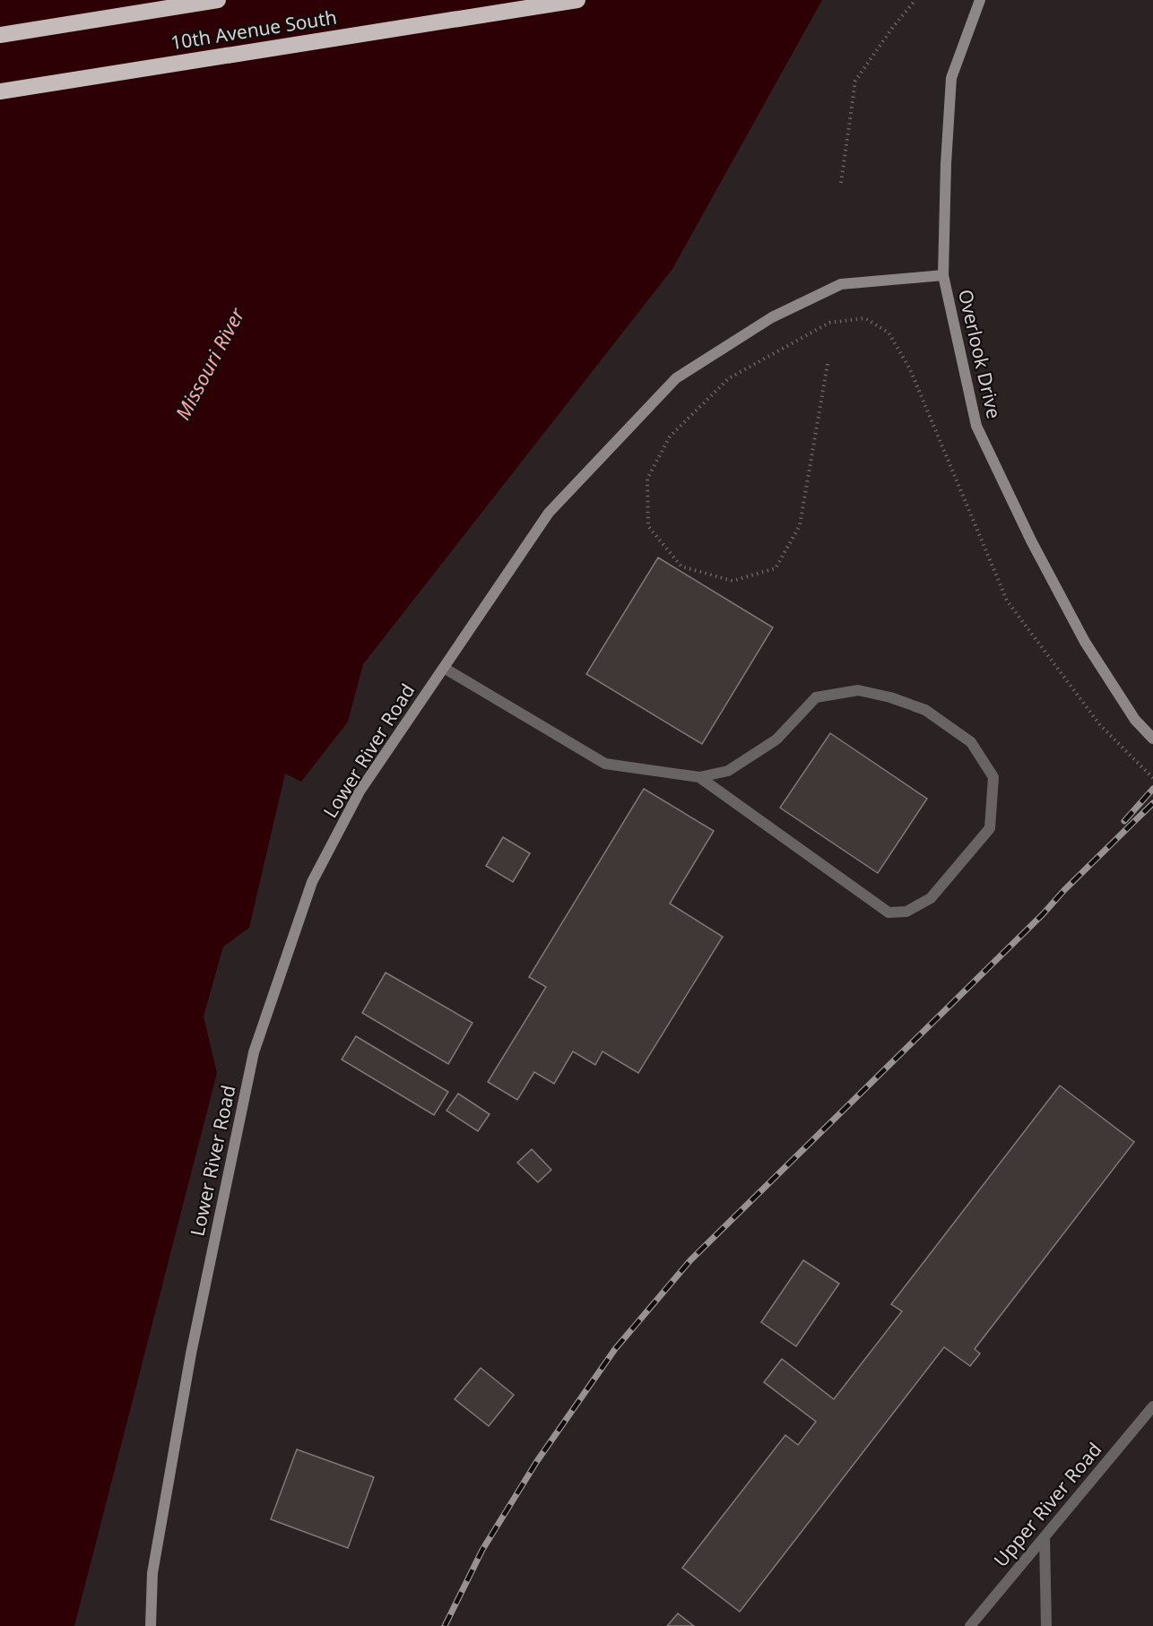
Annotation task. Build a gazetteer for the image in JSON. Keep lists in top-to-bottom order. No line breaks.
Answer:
{"streets":{"highway":["10th Avenue South"],"street":["Overlook Drive","Lower River Road","Upper River Road"]},"crossings":[["Overlook Drive","Lower River Road"]],"water":["Missouri River"]}
